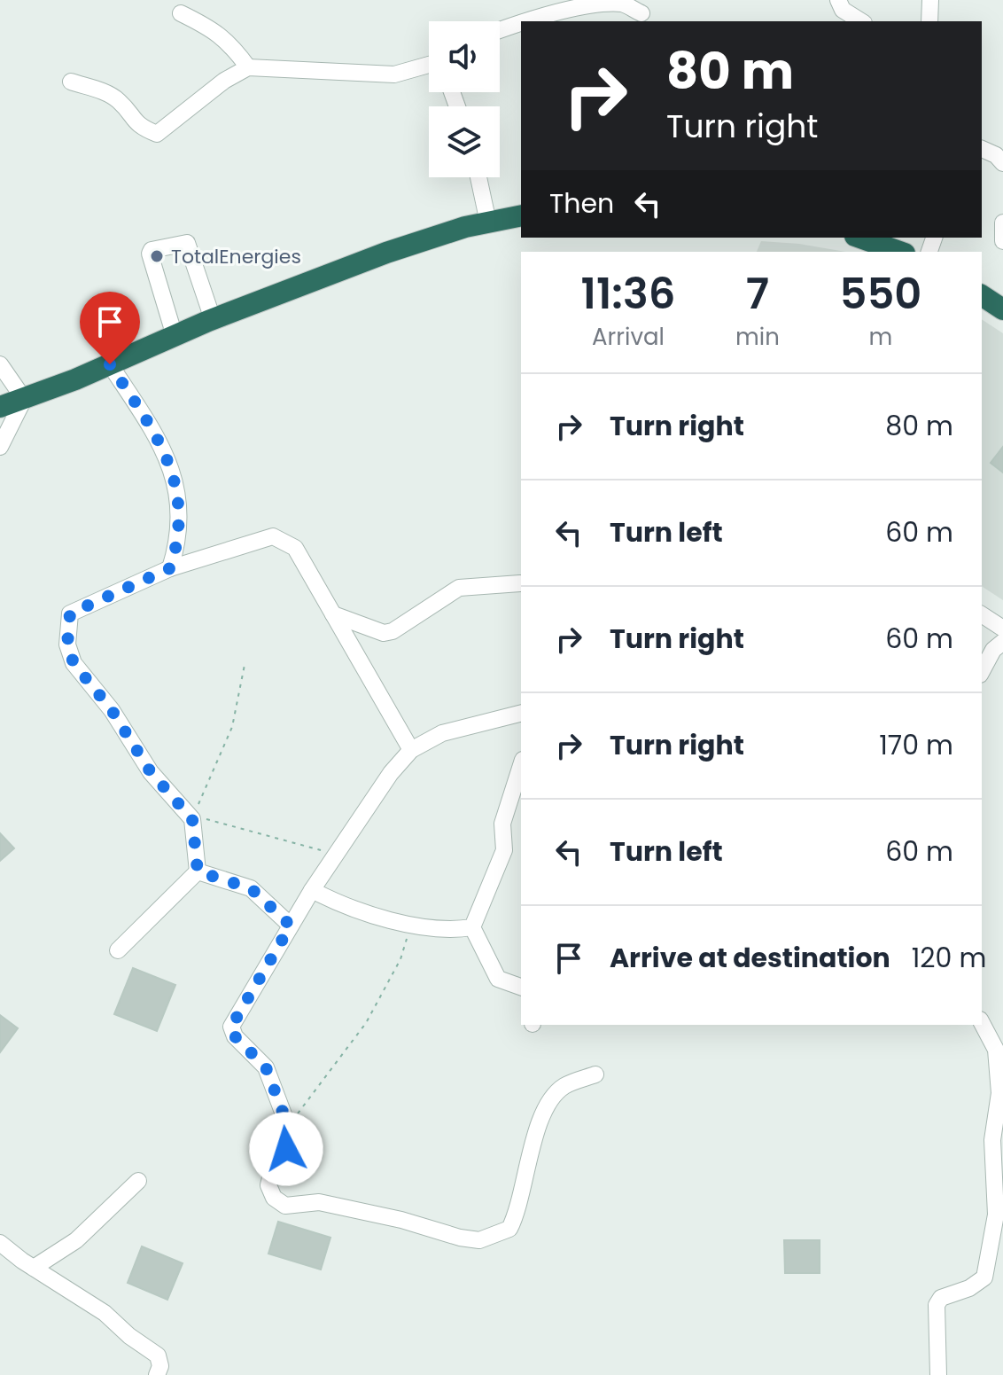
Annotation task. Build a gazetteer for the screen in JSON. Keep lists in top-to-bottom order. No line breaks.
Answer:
{"places":["TotalEnergies"],"page":{"turn":["80 m","Turn right"],"then":"Then","eta":["11:36","Arrival","7","min","550","m"],"list":[{"name":"Turn right","value":"80 m"},{"name":"Turn left","value":"60 m"},{"name":"Turn right","value":"60 m"},{"name":"Turn right","value":"170 m"},{"name":"Turn left","value":"60 m"},{"name":"Arrive at destination","value":"120 m"}]}}
